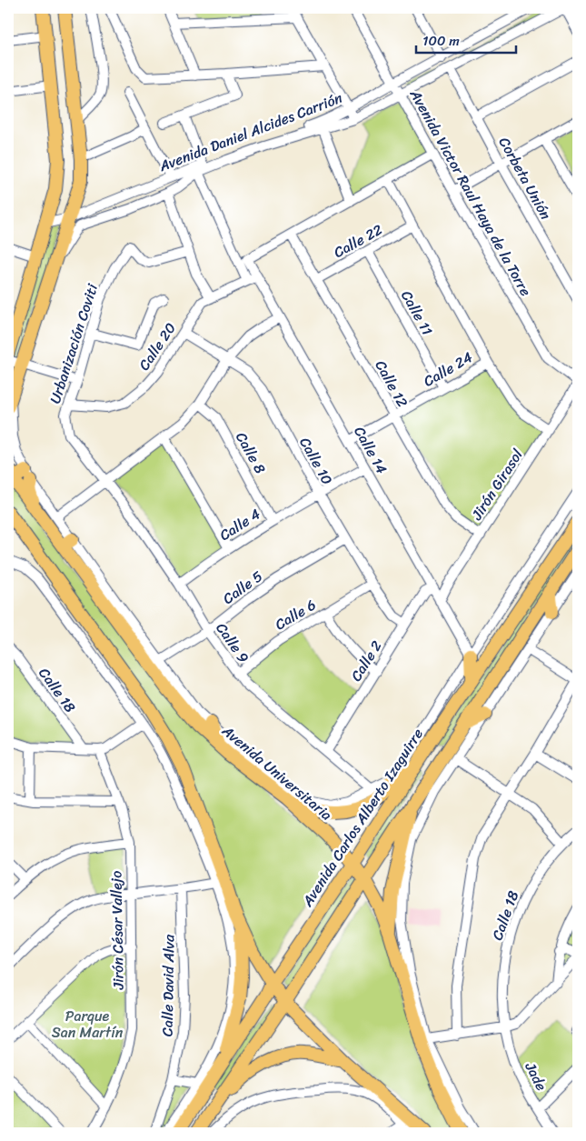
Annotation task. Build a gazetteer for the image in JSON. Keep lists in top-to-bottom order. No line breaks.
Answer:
{"streets":{"main road":["Avenida Universitaria","Avenida Carlos Alberto Izaguirre"],"street":["Avenida Daniel Alcides Carrión","Corbeta Unión","Avenida Victor Raul Haya de la Torre","Calle 22","Calle 11","Urbanización Coviti","Calle 20","Calle 24","Calle 12","Calle 14","Calle 8","Calle 10","Jirón Girasol","Calle 4","Calle 5","Calle 6","Calle 9","Calle 2","Calle 18","Jirón César Vallejo","Calle David Alva","Jade"]},"crossings":[["Avenida Daniel Alcides Carrión","Corbeta Unión"],["Avenida Daniel Alcides Carrión","Avenida Victor Raul Haya de la Torre"],["Avenida Victor Raul Haya de la Torre","Jirón Girasol"],["Calle 22","Calle 11"],["Calle 22","Calle 12"],["Calle 11","Calle 24"],["Urbanización Coviti","Calle 20"],["Urbanización Coviti","Calle 9"],["Calle 20","Calle 14"],["Calle 20","Calle 10"],["Calle 24","Calle 12"],["Calle 24","Calle 14"],["Calle 12","Calle 14"],["Calle 12","Jirón Girasol"],["Calle 14","Jirón Girasol"],["Calle 14","Calle 2"],["Calle 14","Avenida Carlos Alberto Izaguirre"],["Calle 8","Calle 4"],["Calle 10","Calle 4"],["Calle 10","Calle 5"],["Calle 10","Calle 6"],["Calle 10","Calle 2"],["Calle 4","Calle 9"],["Calle 5","Calle 9"],["Calle 5","Avenida Universitaria"],["Calle 6","Calle 9"],["Calle 9","Calle 2"],["Calle 9","Avenida Universitaria"],["Calle 9","Avenida Carlos Alberto Izaguirre"],["Calle 18","Jade"],["Avenida Universitaria","Avenida Carlos Alberto Izaguirre"]],"parks":["Parque San Martín"],"scale_bar":"100 m"}
